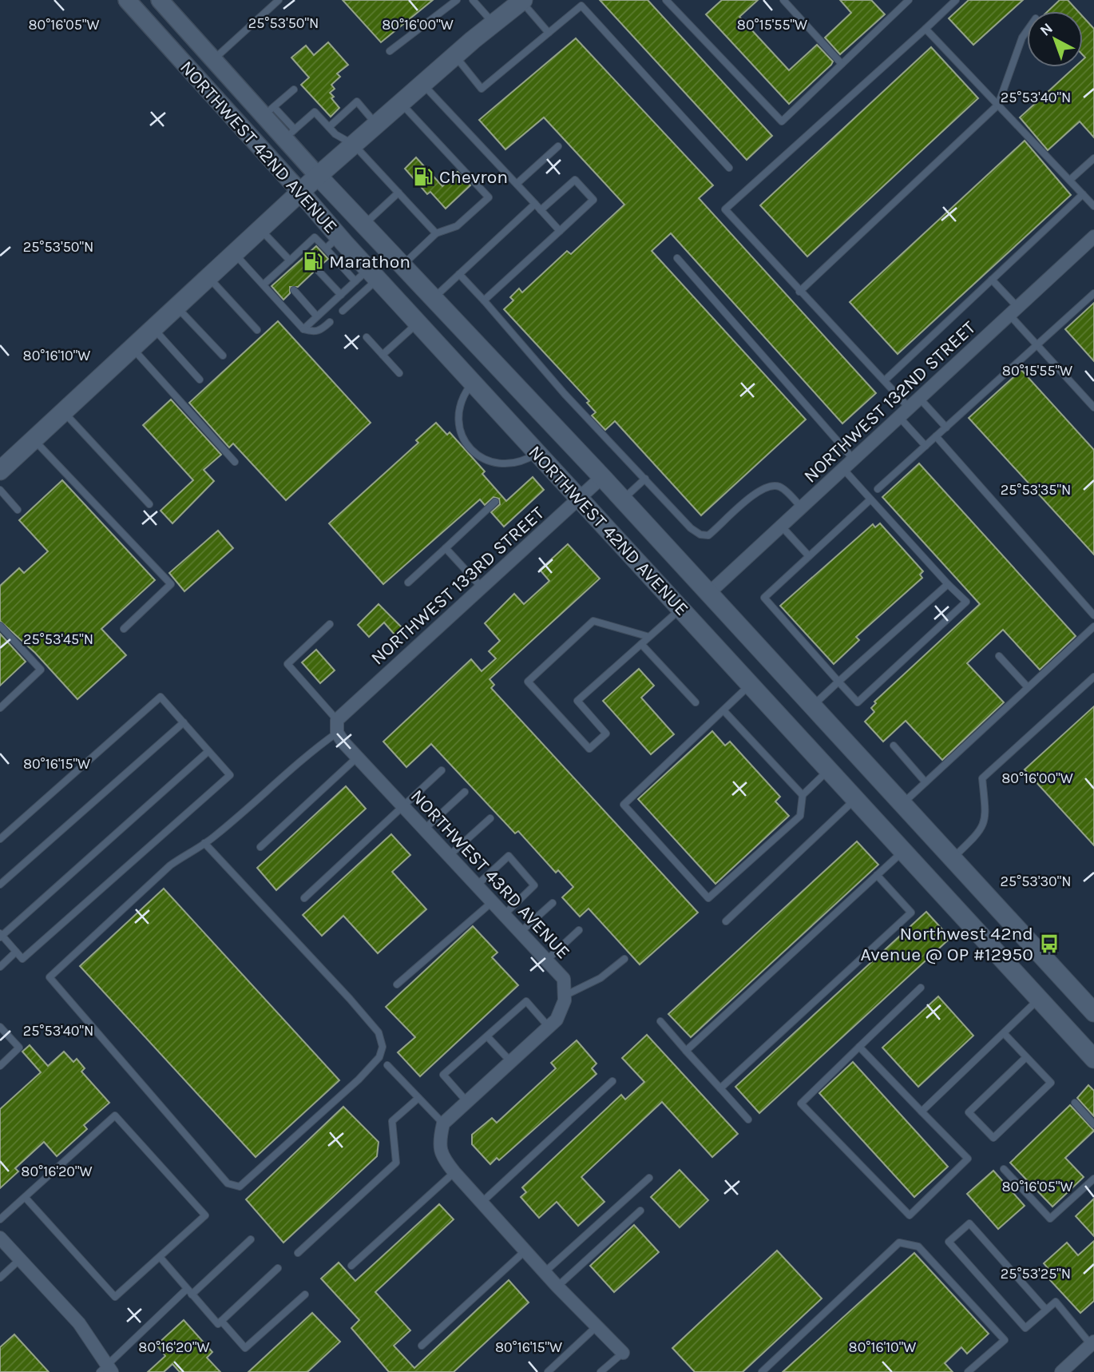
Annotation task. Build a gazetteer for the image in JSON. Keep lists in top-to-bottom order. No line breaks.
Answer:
{"streets":{"main road":["NORTHWEST 42ND AVENUE"],"street":["NORTHWEST 132ND STREET","NORTHWEST 133RD STREET","NORTHWEST 43RD AVENUE"]},"crossings":[["NORTHWEST 42ND AVENUE","NORTHWEST 132ND STREET"],["NORTHWEST 42ND AVENUE","NORTHWEST 133RD STREET"],["NORTHWEST 133RD STREET","NORTHWEST 43RD AVENUE"]],"places":{"fuel station":["Chevron","Marathon"],"bus stop":["Northwest 42nd Avenue @ OP #12950"]},"north":"top left","coordinates":["25°53'50\"N","80°16'05\"W","80°16'00\"W","80°15'55\"W","25°53'40\"N","80°16'10\"W","25°53'35\"N","25°53'45\"N","80°16'15\"W","25°53'30\"N","80°16'20\"W","25°53'25\"N"]}
